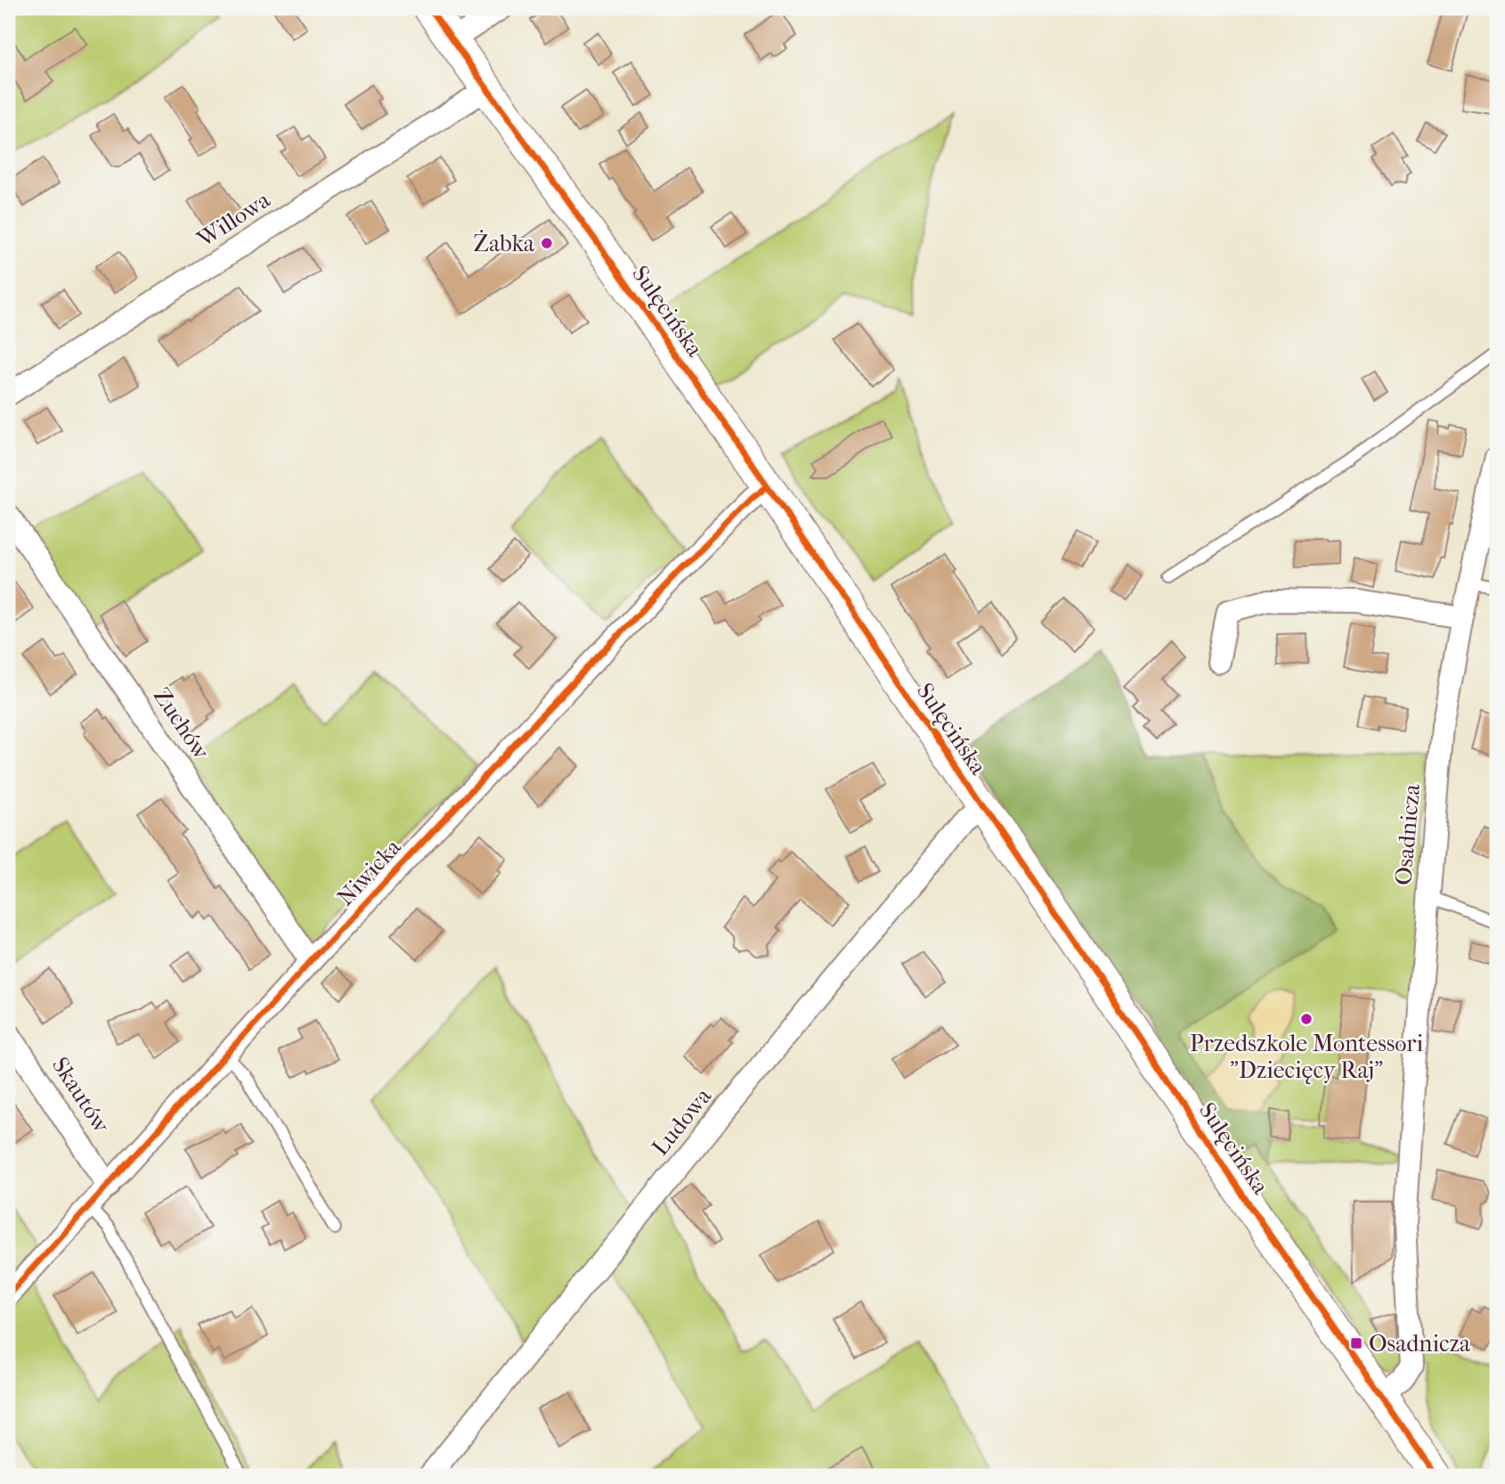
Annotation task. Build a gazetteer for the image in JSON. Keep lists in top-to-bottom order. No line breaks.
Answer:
{"streets":{"street":["Willowa","Sulęcińska","Zuchów","Osadnicza","Niwicka","Skautów","Ludowa"]},"crossings":[["Willowa","Sulęcińska"],["Sulęcińska","Osadnicza"],["Sulęcińska","Niwicka"],["Sulęcińska","Ludowa"],["Zuchów","Niwicka"],["Niwicka","Skautów"]],"places":{"other":["Żabka","Przedszkole Montessori \"Dziecięcy Raj\""],"transit":["Osadnicza"]}}
